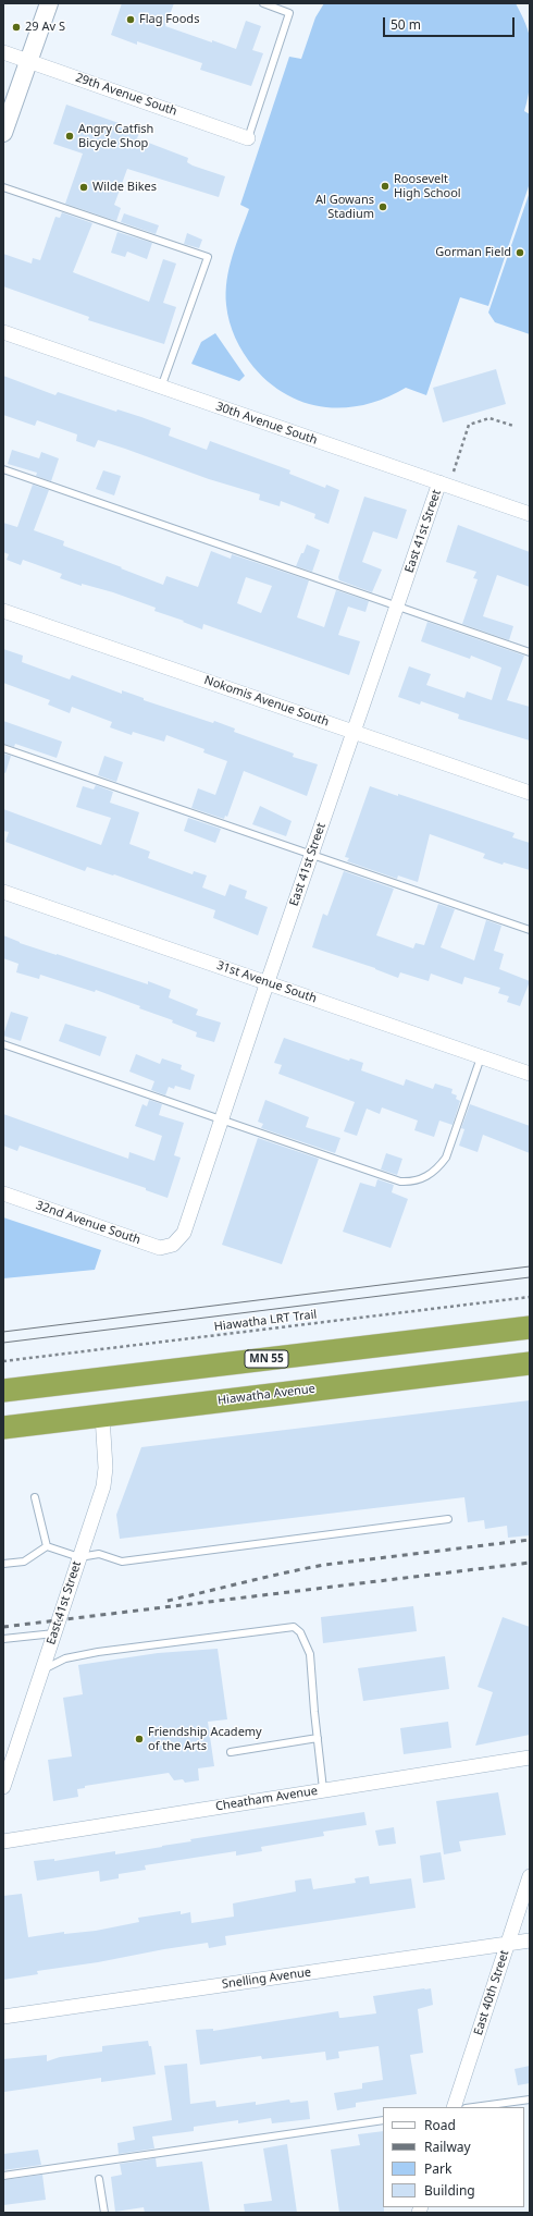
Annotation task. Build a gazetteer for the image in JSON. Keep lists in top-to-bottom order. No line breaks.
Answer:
{"streets":{"highway":["MN 55","Hiawatha Avenue"],"street":["29th Avenue South","30th Avenue South","East 41st Street","Nokomis Avenue South","31st Avenue South","32nd Avenue South","Cheatham Avenue","Snelling Avenue","East 40th Street"],"path":["Hiawatha LRT Trail"]},"crossings":[["30th Avenue South","East 41st Street"],["East 41st Street","Nokomis Avenue South"],["East 41st Street","31st Avenue South"],["East 41st Street","32nd Avenue South"],["East 41st Street","Hiawatha Avenue"],["Snelling Avenue","East 40th Street"]],"places":["Flag Foods","29 Av S","Angry Catfish Bicycle Shop","Roosevelt High School","Wilde Bikes","Al Gowans Stadium","Gorman Field","Friendship Academy of the Arts"],"legend":["Road","Railway","Park","Building"],"scale_bar":"50 m"}
